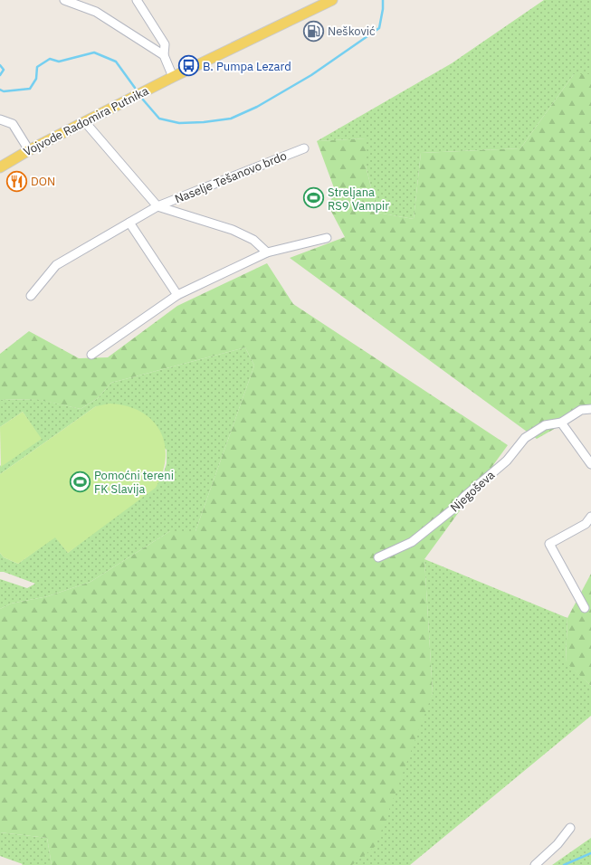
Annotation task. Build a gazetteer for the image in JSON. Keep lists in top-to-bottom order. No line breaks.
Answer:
{"streets":{"main road":["Vojvode Radomira Putnika"],"street":["Naselje Tešanovo brdo","Njegoševa"]},"places":{"fuel station":["Nešković"],"bus stop":["B. Pumpa Lezard"],"restaurant":["DON"],"sports":["Streljana RS9 Vampir","Pomoćni tereni FK Slavija"]}}
